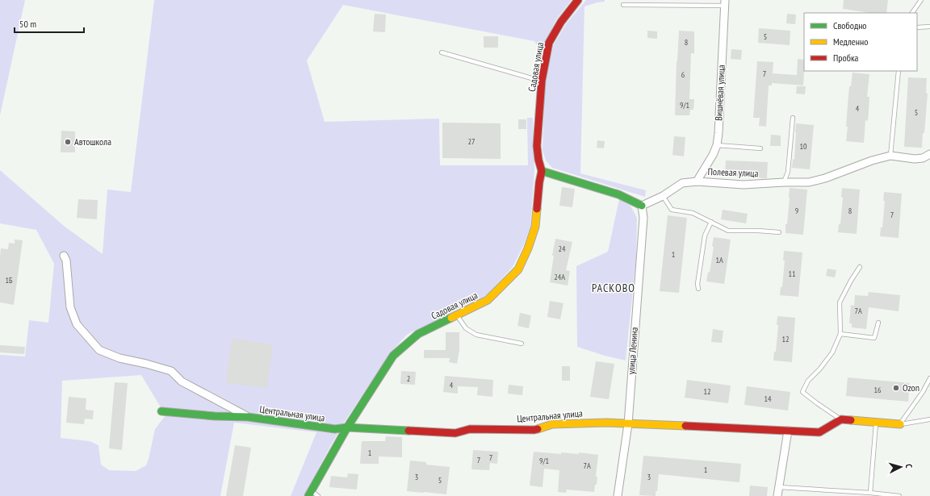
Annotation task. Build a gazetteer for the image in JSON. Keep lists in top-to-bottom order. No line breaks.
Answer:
{"streets":{"street":["Садовая улица","Вишнёвая улица","Полевая улица","улица Ленина","Центральная улица"]},"crossings":[["Садовая улица","Центральная улица"],["Вишнёвая улица","Полевая улица"],["Полевая улица","улица Ленина"],["улица Ленина","Центральная улица"]],"districts":["РАСКОВО"],"places":["Автошкола","Ozon"],"house_numbers":["5","8","7","6","9/1","4","5","27","10","9","8","7","24","1","1А","11","24А","1Б","7А","12","2","4","16","12","14","1","7","7","9/1","7А","1","3","3","5"],"legend":["Свободно","Медленно","Пробка"],"scale_bar":"50 m","north":"right"}
